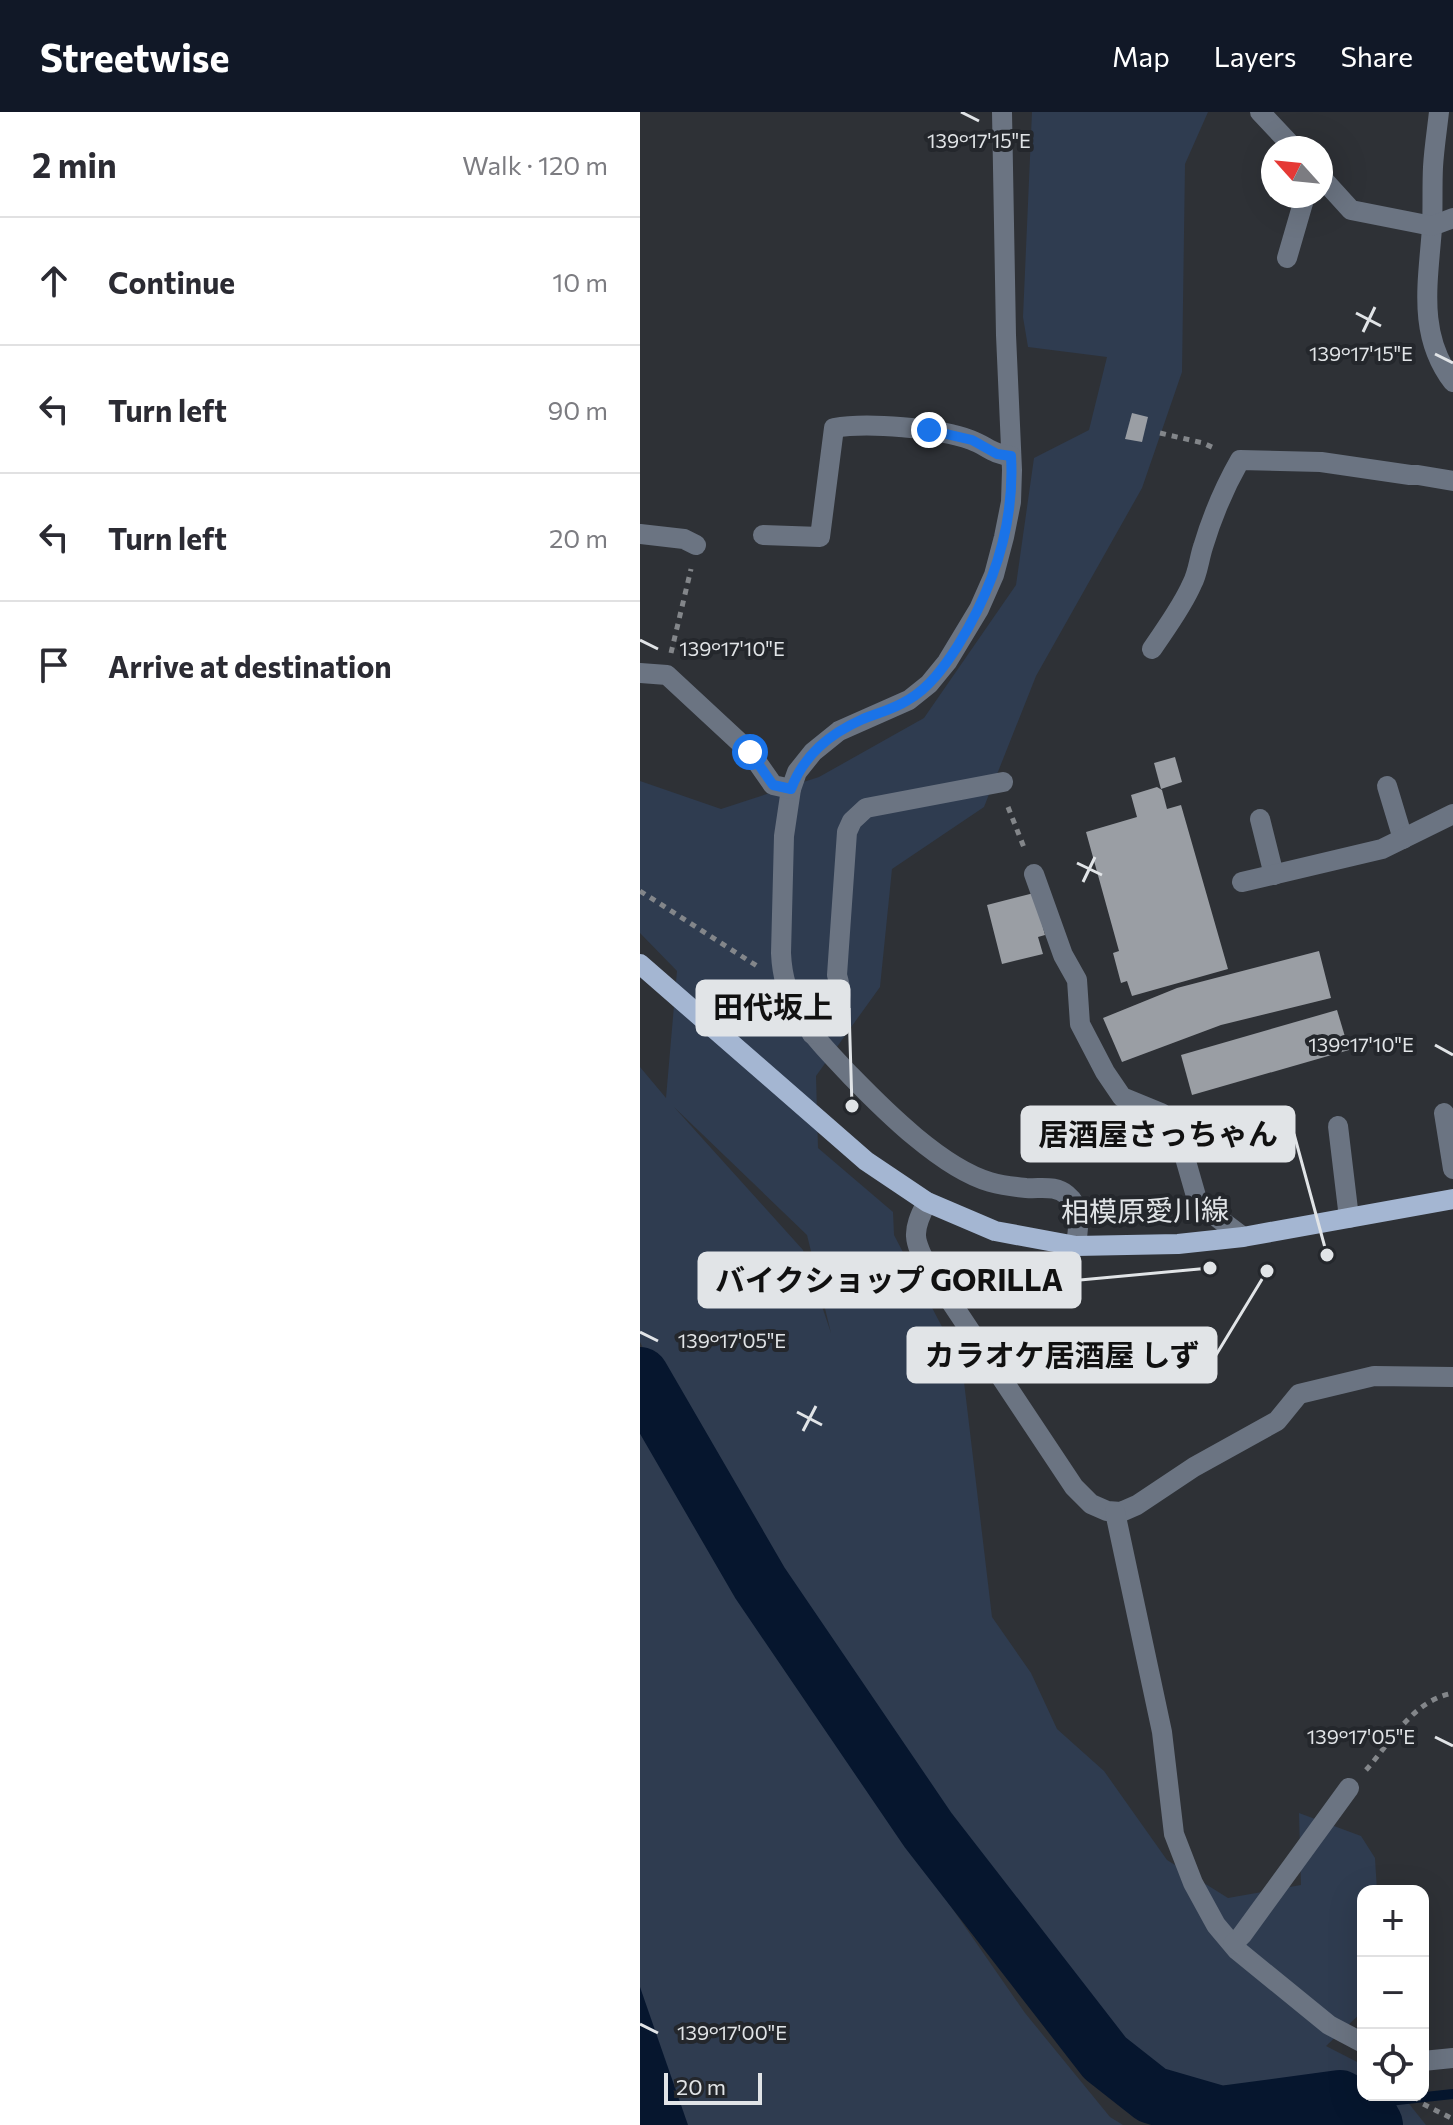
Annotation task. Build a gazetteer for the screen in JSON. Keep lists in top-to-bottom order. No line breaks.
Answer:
{"streets":{"main road":["相模原愛川線"]},"places":["田代坂上","居酒屋さっちゃん","バイクショップ GORILLA","カラオケ居酒屋 しず"],"scale_bar":"20 m","north":"top left","page":{"header":"Streetwise","nav":["Map","Layers","Share"],"heading":["2 min","Walk · 120 m"],"list":[["Continue","10 m"],["Turn left","90 m"],["Turn left","20 m"],"Arrive at destination"],"map_buttons":["+","−"],"scale":"20 m"},"coordinates":["139°17'15\"E","139°17'10\"E","139°17'05\"E","139°17'00\"E"]}
